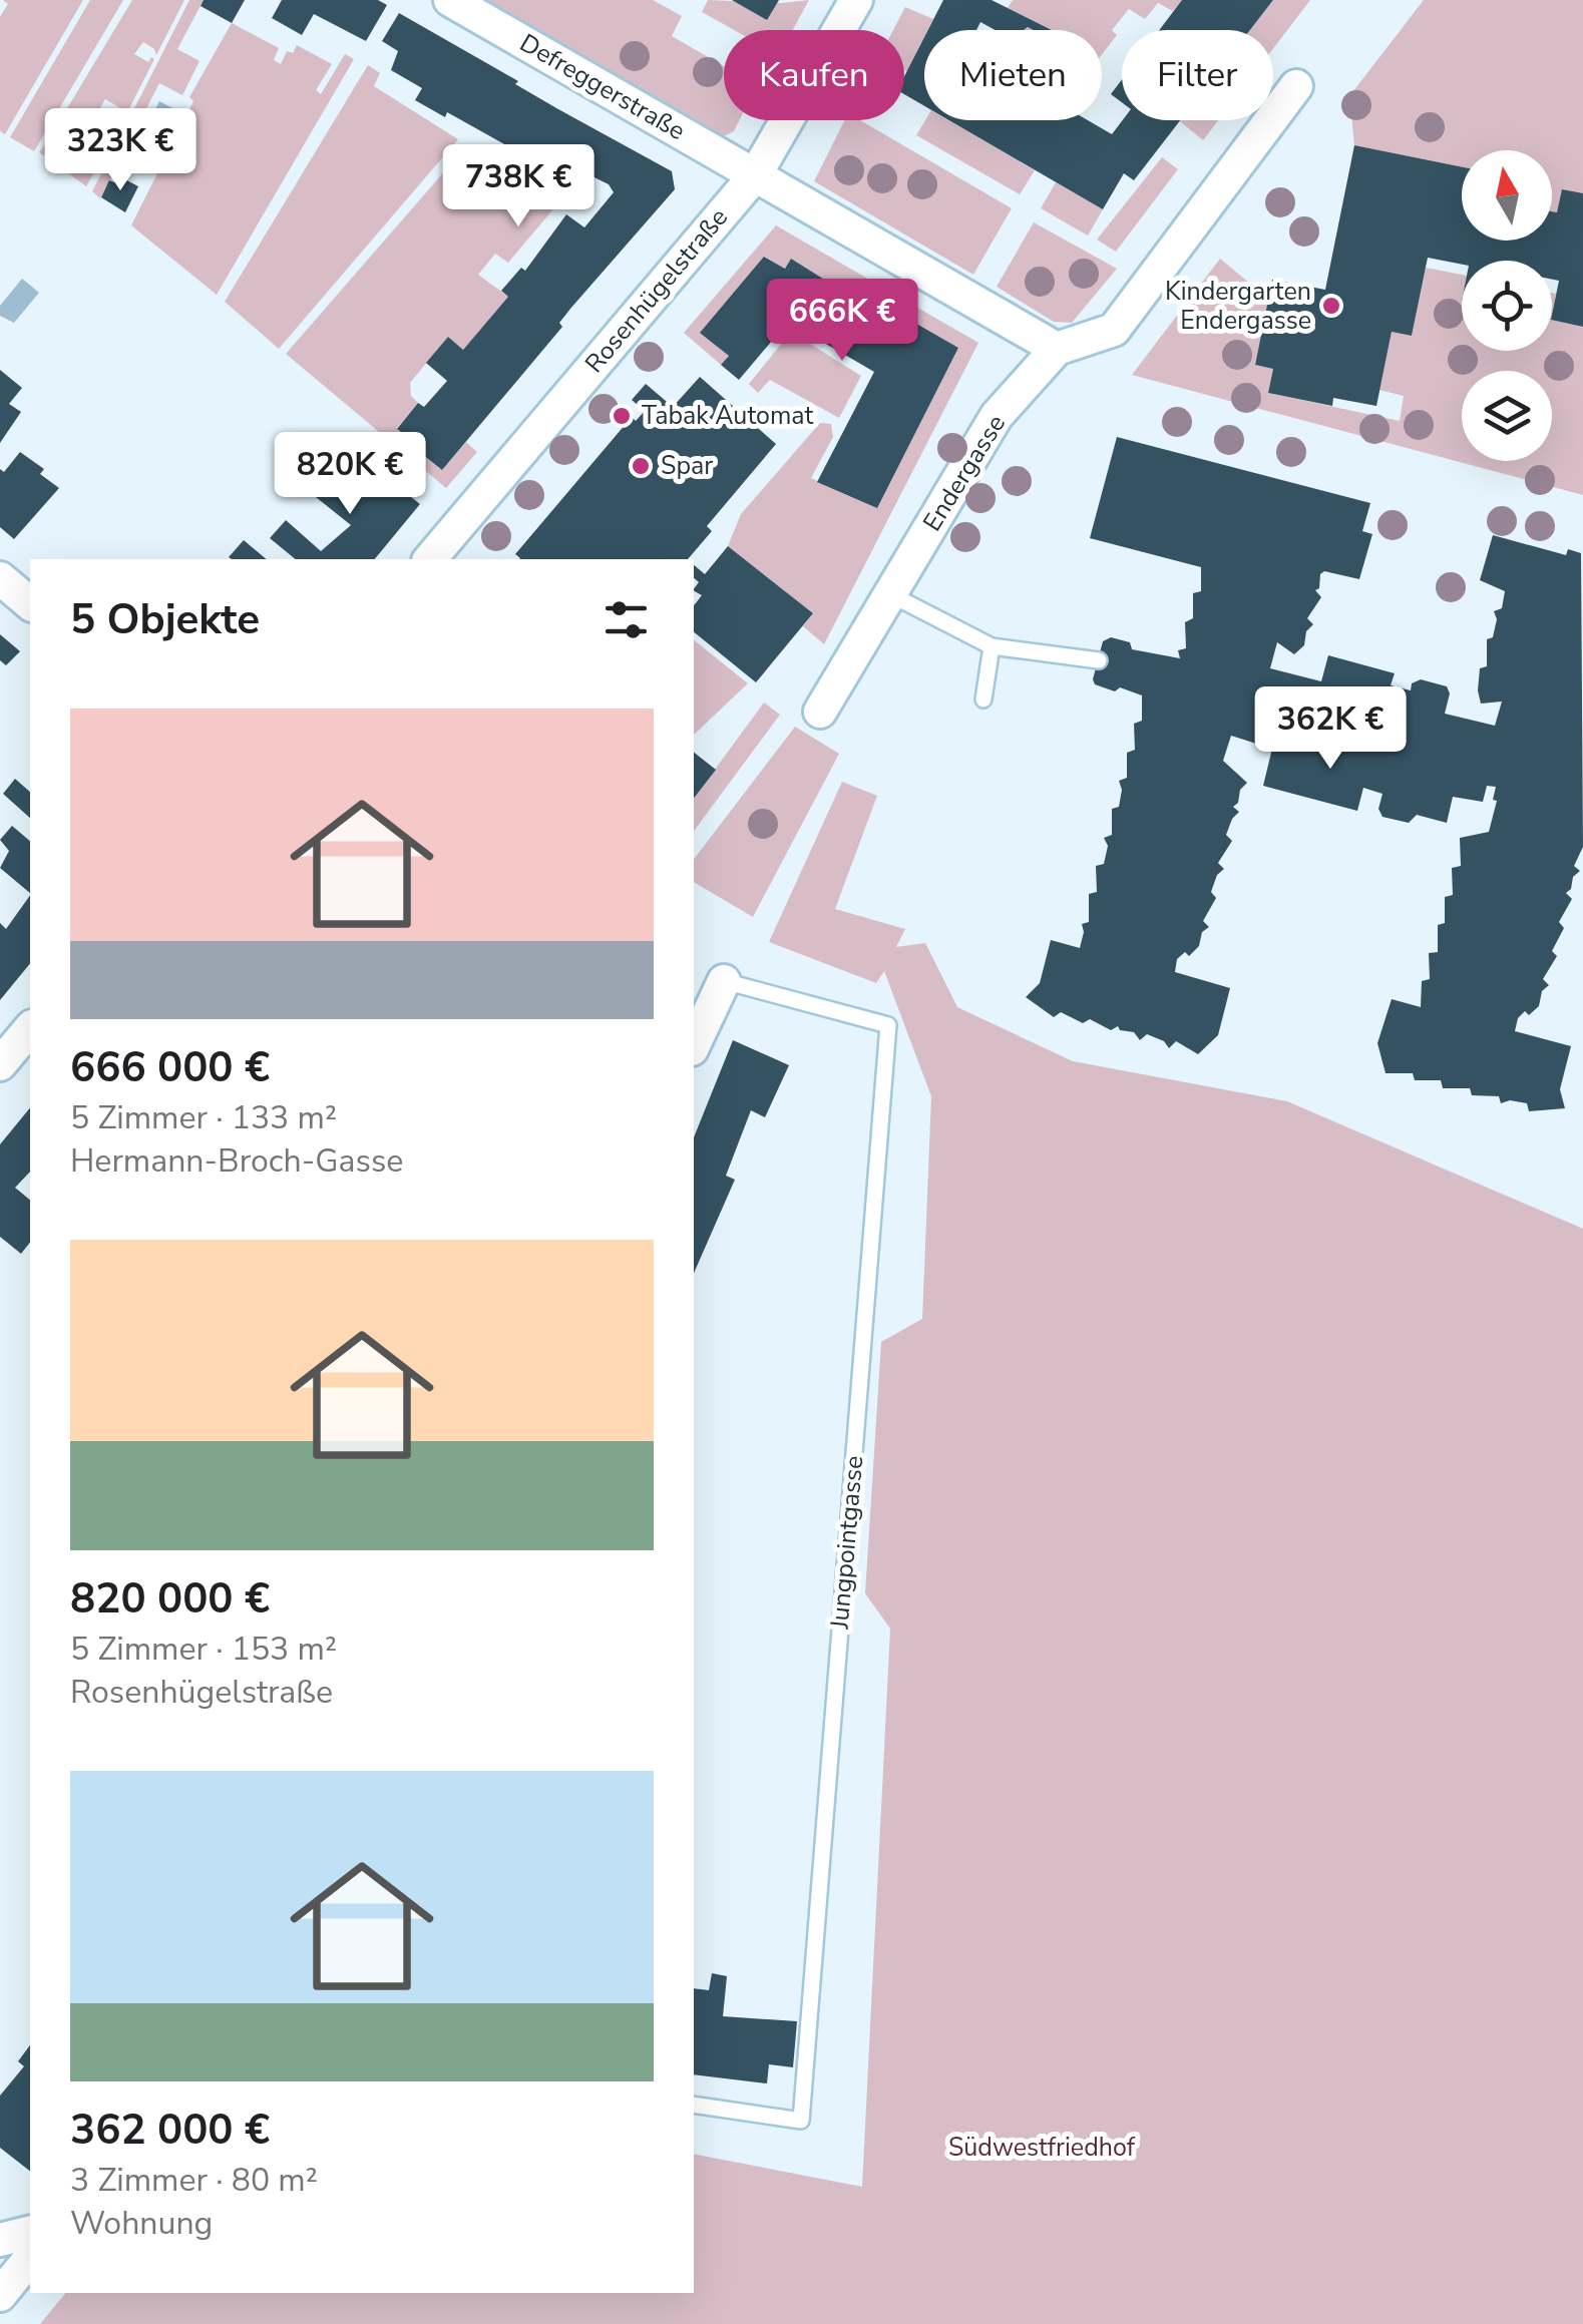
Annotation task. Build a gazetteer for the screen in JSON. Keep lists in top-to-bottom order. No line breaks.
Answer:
{"streets":{"street":["Defreggerstraße","Rosenhügelstraße","Endergasse"],"lane":["Jungpointgasse"]},"crossings":[["Defreggerstraße","Rosenhügelstraße"],["Defreggerstraße","Endergasse"]],"parks":["Südwestfriedhof"],"places":["Kindergarten Endergasse","Tabak Automat","Spar"],"north":"top","page":{"chip":["Kaufen","Mieten","Filter"],"price":["323K €","738K €","666K €","820K €","362K €"],"heading":"5 Objekte","list":[{"name":"666 000 €","note":"5 Zimmer · 133 m² · Hermann-Broch-Gasse"},{"name":"820 000 €","note":"5 Zimmer · 153 m² · Rosenhügelstraße"},{"name":"362 000 €","note":"3 Zimmer · 80 m² · Wohnung"}]}}
